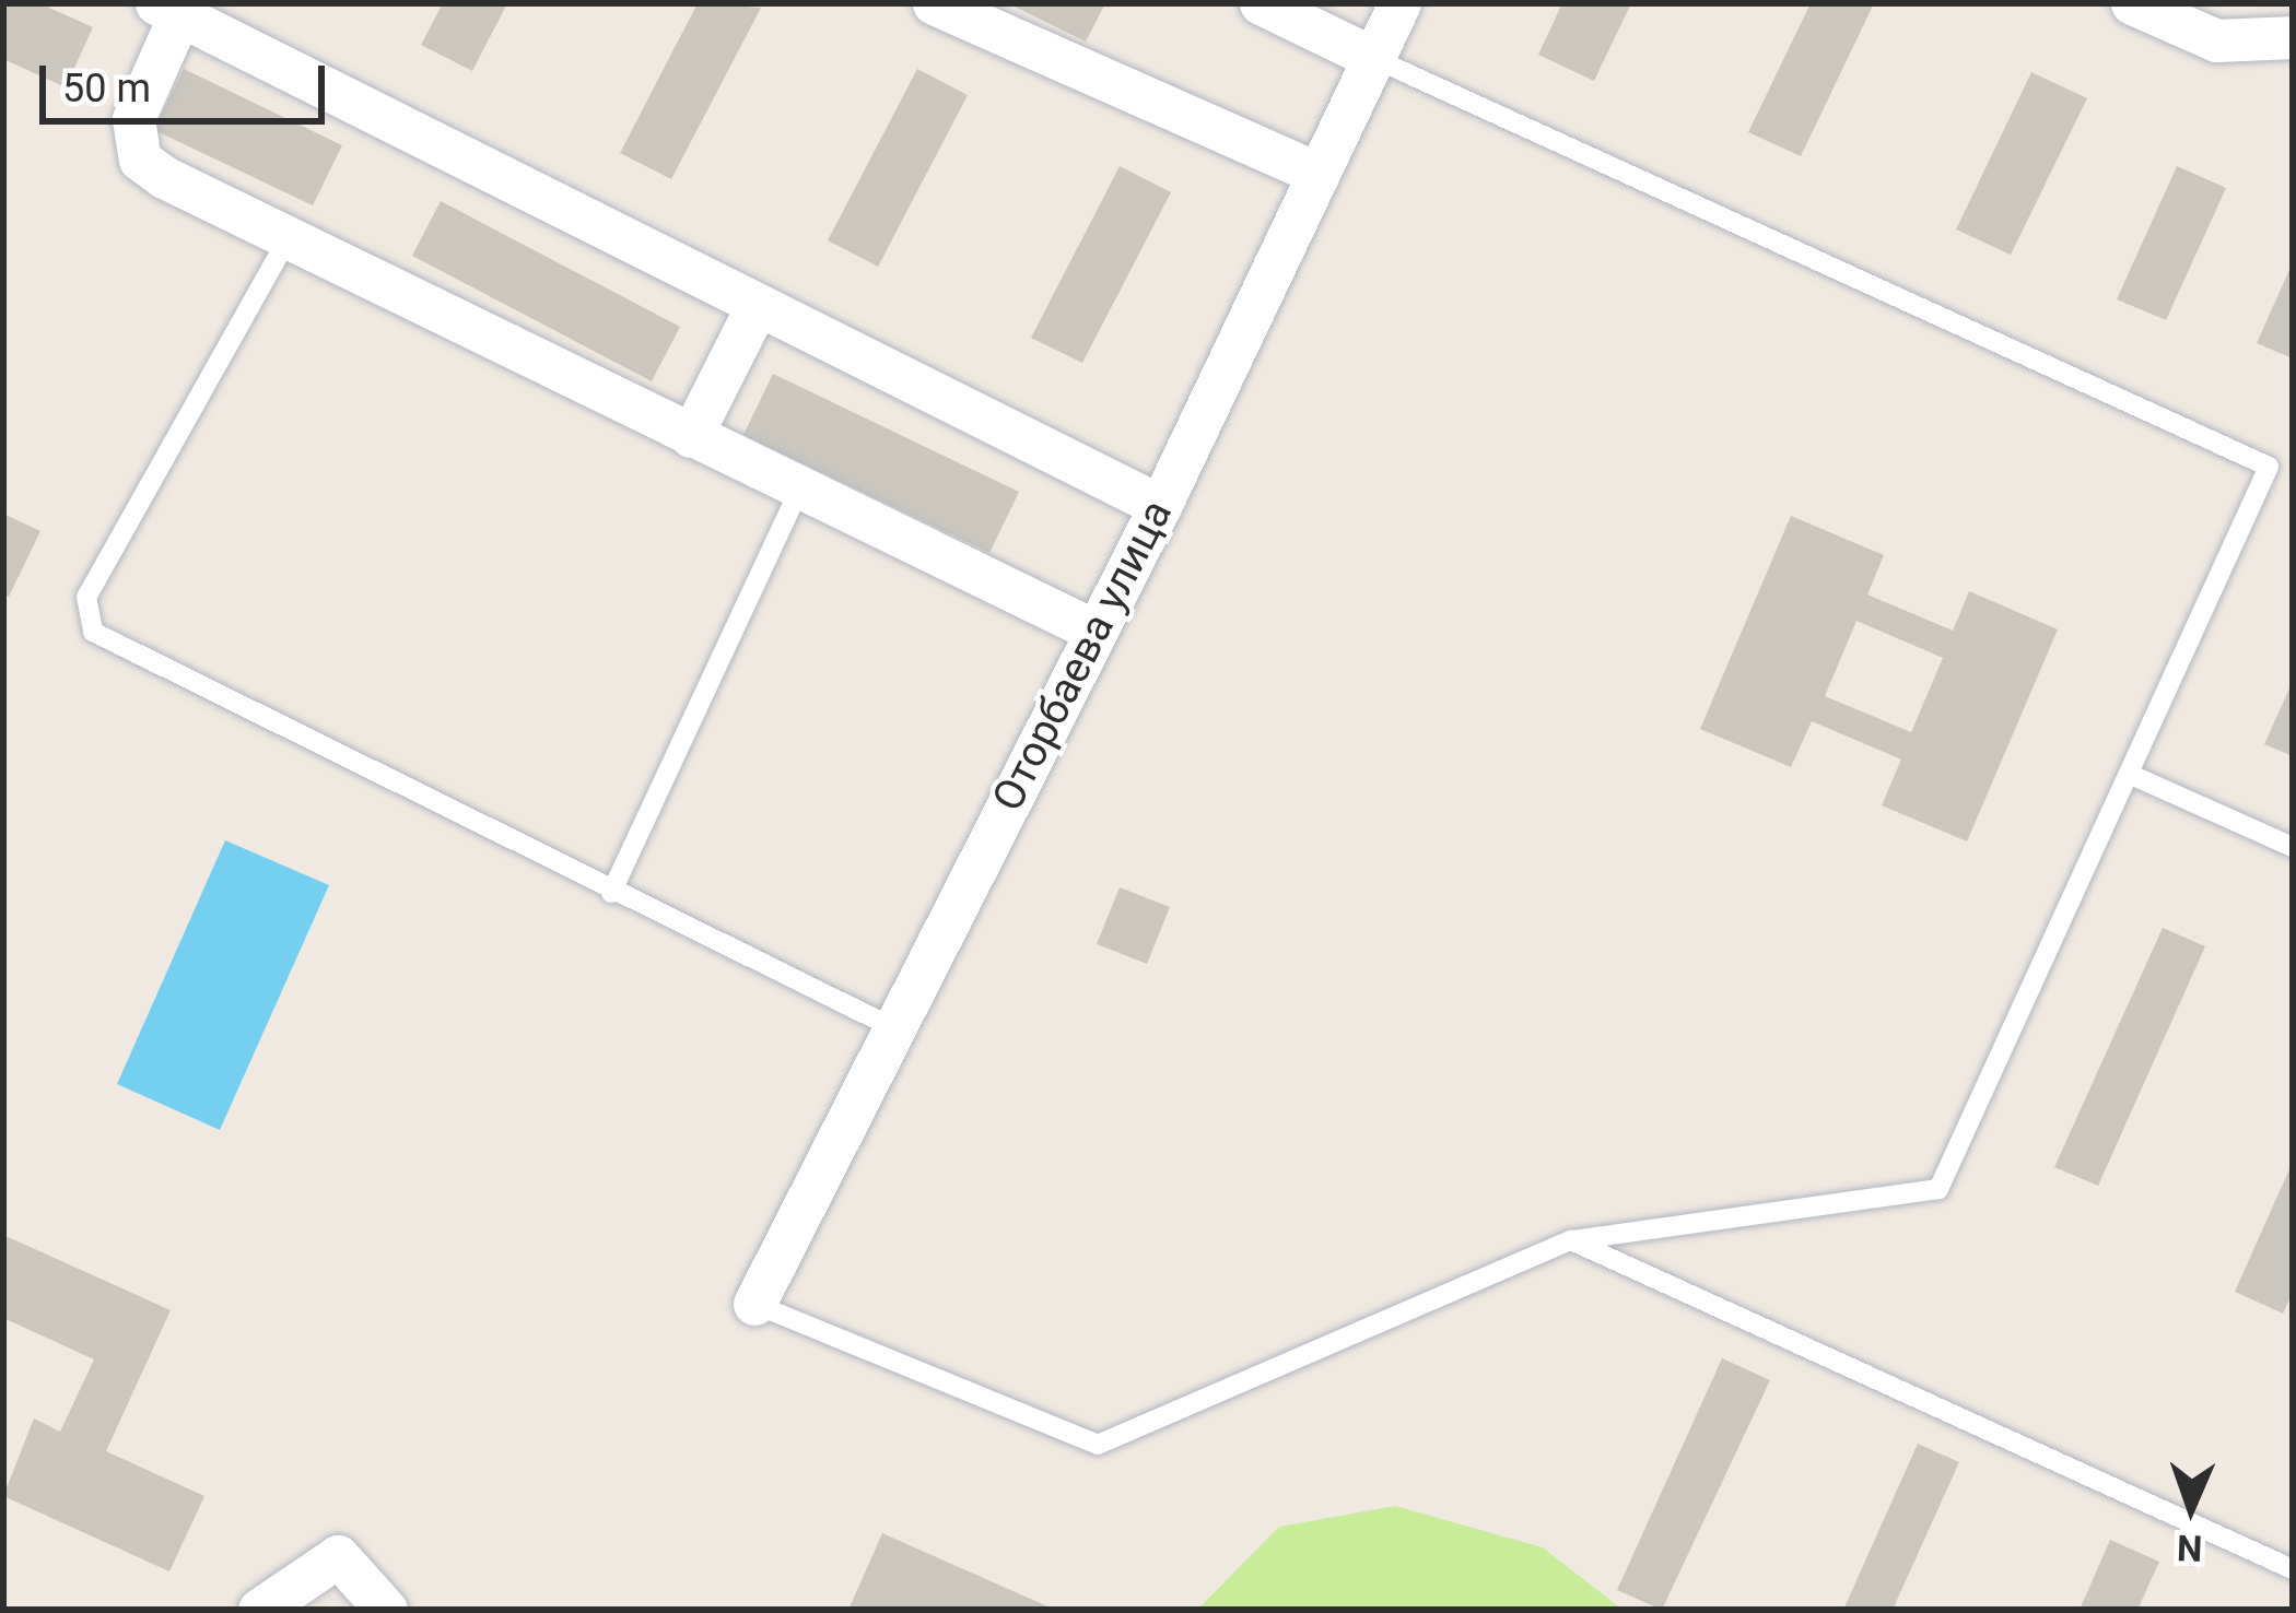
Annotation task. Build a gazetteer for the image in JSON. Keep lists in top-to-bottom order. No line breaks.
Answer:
{"streets":{"street":["Оторбаева улица"]},"scale_bar":"50 m","north":"bottom"}
